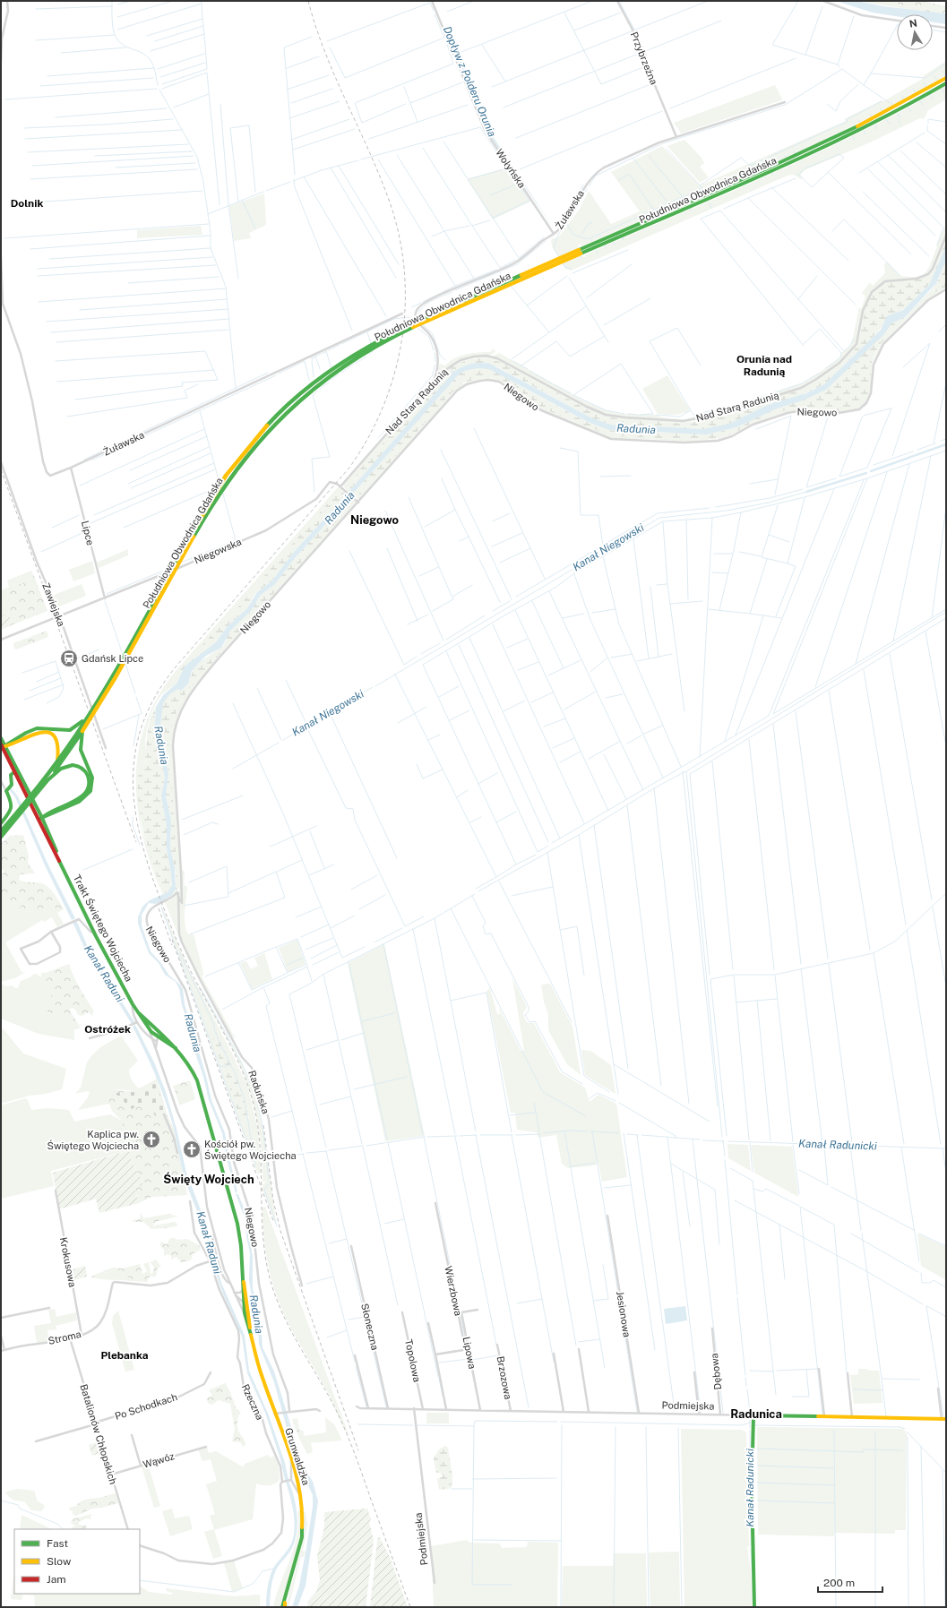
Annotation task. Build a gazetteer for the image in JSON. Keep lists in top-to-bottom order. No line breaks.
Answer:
{"streets":{"main road":["Południowa Obwodnica Gdańska","Trakt Świętego Wojciecha","Podmiejska","Grunwaldzka"],"street":["Przybrzeżna","Wołyńska","Żuławska","Niegowo","Nad Starą Radunią","Lipce","Niegowska","Zawiejska","Raduńska","Krokusowa","Wierzbowa","Jesionowa","Słoneczna","Stroma","Lipowa","Topolowa","Dębowa","Brzozowa","Rzeczna","Po Schodkach","Batalionów Chłopskich","Wąwóz"]},"crossings":[["Przybrzeżna","Żuławska"],["Wołyńska","Żuławska"],["Żuławska","Nad Starą Radunią"],["Żuławska","Lipce"],["Niegowo","Raduńska"],["Nad Starą Radunią","Niegowska"],["Lipce","Niegowska"],["Niegowska","Zawiejska"],["Trakt Świętego Wojciecha","Grunwaldzka"],["Krokusowa","Stroma"],["Jesionowa","Podmiejska"],["Słoneczna","Podmiejska"],["Stroma","Rzeczna"],["Stroma","Batalionów Chłopskich"],["Lipowa","Podmiejska"],["Topolowa","Podmiejska"],["Dębowa","Podmiejska"],["Brzozowa","Podmiejska"],["Po Schodkach","Batalionów Chłopskich"],["Batalionów Chłopskich","Wąwóz"]],"districts":["Dolnik","Orunia nad Radunią","Niegowo","Ostróżek","Święty Wojciech","Plebanka","Radunica"],"water":["Dopływ z Polderu Orunia","Radunia","Kanał Niegowski","Kanał Raduni","Kanał Radunicki"],"places":{"station":["Gdańsk Lipce"],"church":["Kaplica pw. Świętego Wojciecha","Kościół pw. Świętego Wojciecha"]},"legend":["Fast","Slow","Jam"],"scale_bar":"200 m","north":"top"}
